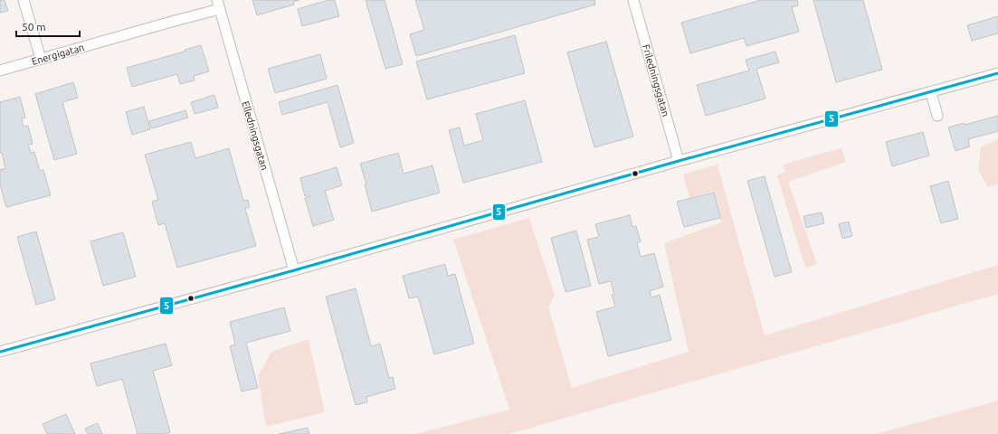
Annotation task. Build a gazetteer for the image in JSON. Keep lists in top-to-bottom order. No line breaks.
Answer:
{"streets":{"street":["Energigatan","Friledningsgatan","Elledningsgatan"]},"crossings":[["Energigatan","Elledningsgatan"]],"lines":["transit line 5"],"scale_bar":"50 m"}
